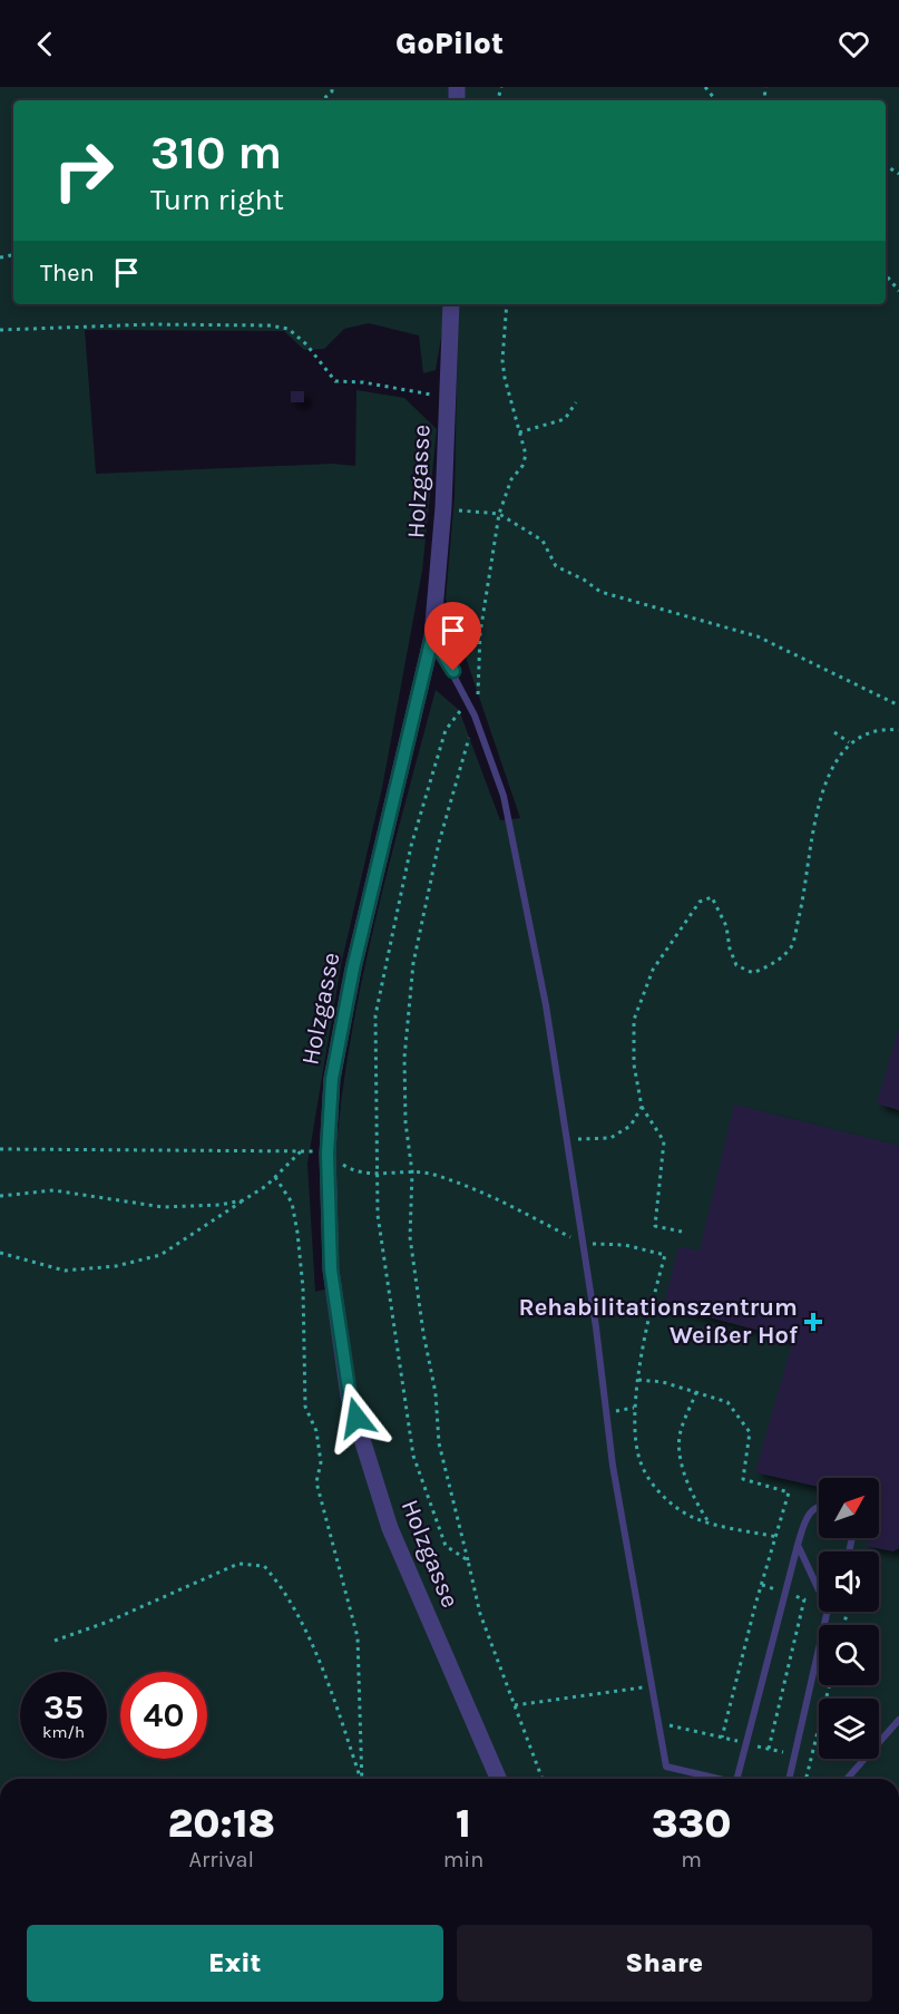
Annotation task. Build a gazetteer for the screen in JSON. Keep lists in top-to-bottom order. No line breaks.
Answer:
{"streets":{"street":["Holzgasse"]},"places":{"health":["Rehabilitationszentrum Weißer Hof"]},"north":"top right","page":{"header":"GoPilot","turn":["310 m","Turn right"],"then":"Then","speed":"35 km/h","limit":"40","eta":["20:18","Arrival","1","min","330","m"],"buttons":["Exit","Share"]}}
